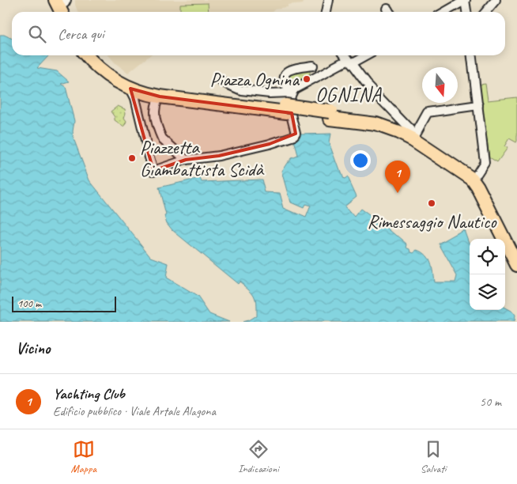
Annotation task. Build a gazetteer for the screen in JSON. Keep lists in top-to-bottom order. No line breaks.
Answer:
{"districts":["OGNINA"],"places":["Piazza Ognina","Piazzetta Giambattista Scidà","Rimessaggio Nautico"],"scale_bar":"100 m","north":"bottom","page":{"search":"Cerca qui","pins":"1","scale":"100 m","heading":"Vicino","list":[{"mark":"1","name":"Yachting Club","note":"Edificio pubblico · Viale Artale Alagona","value":"50 m"}],"nav":["Mappa","Indicazioni","Salvati"]}}
